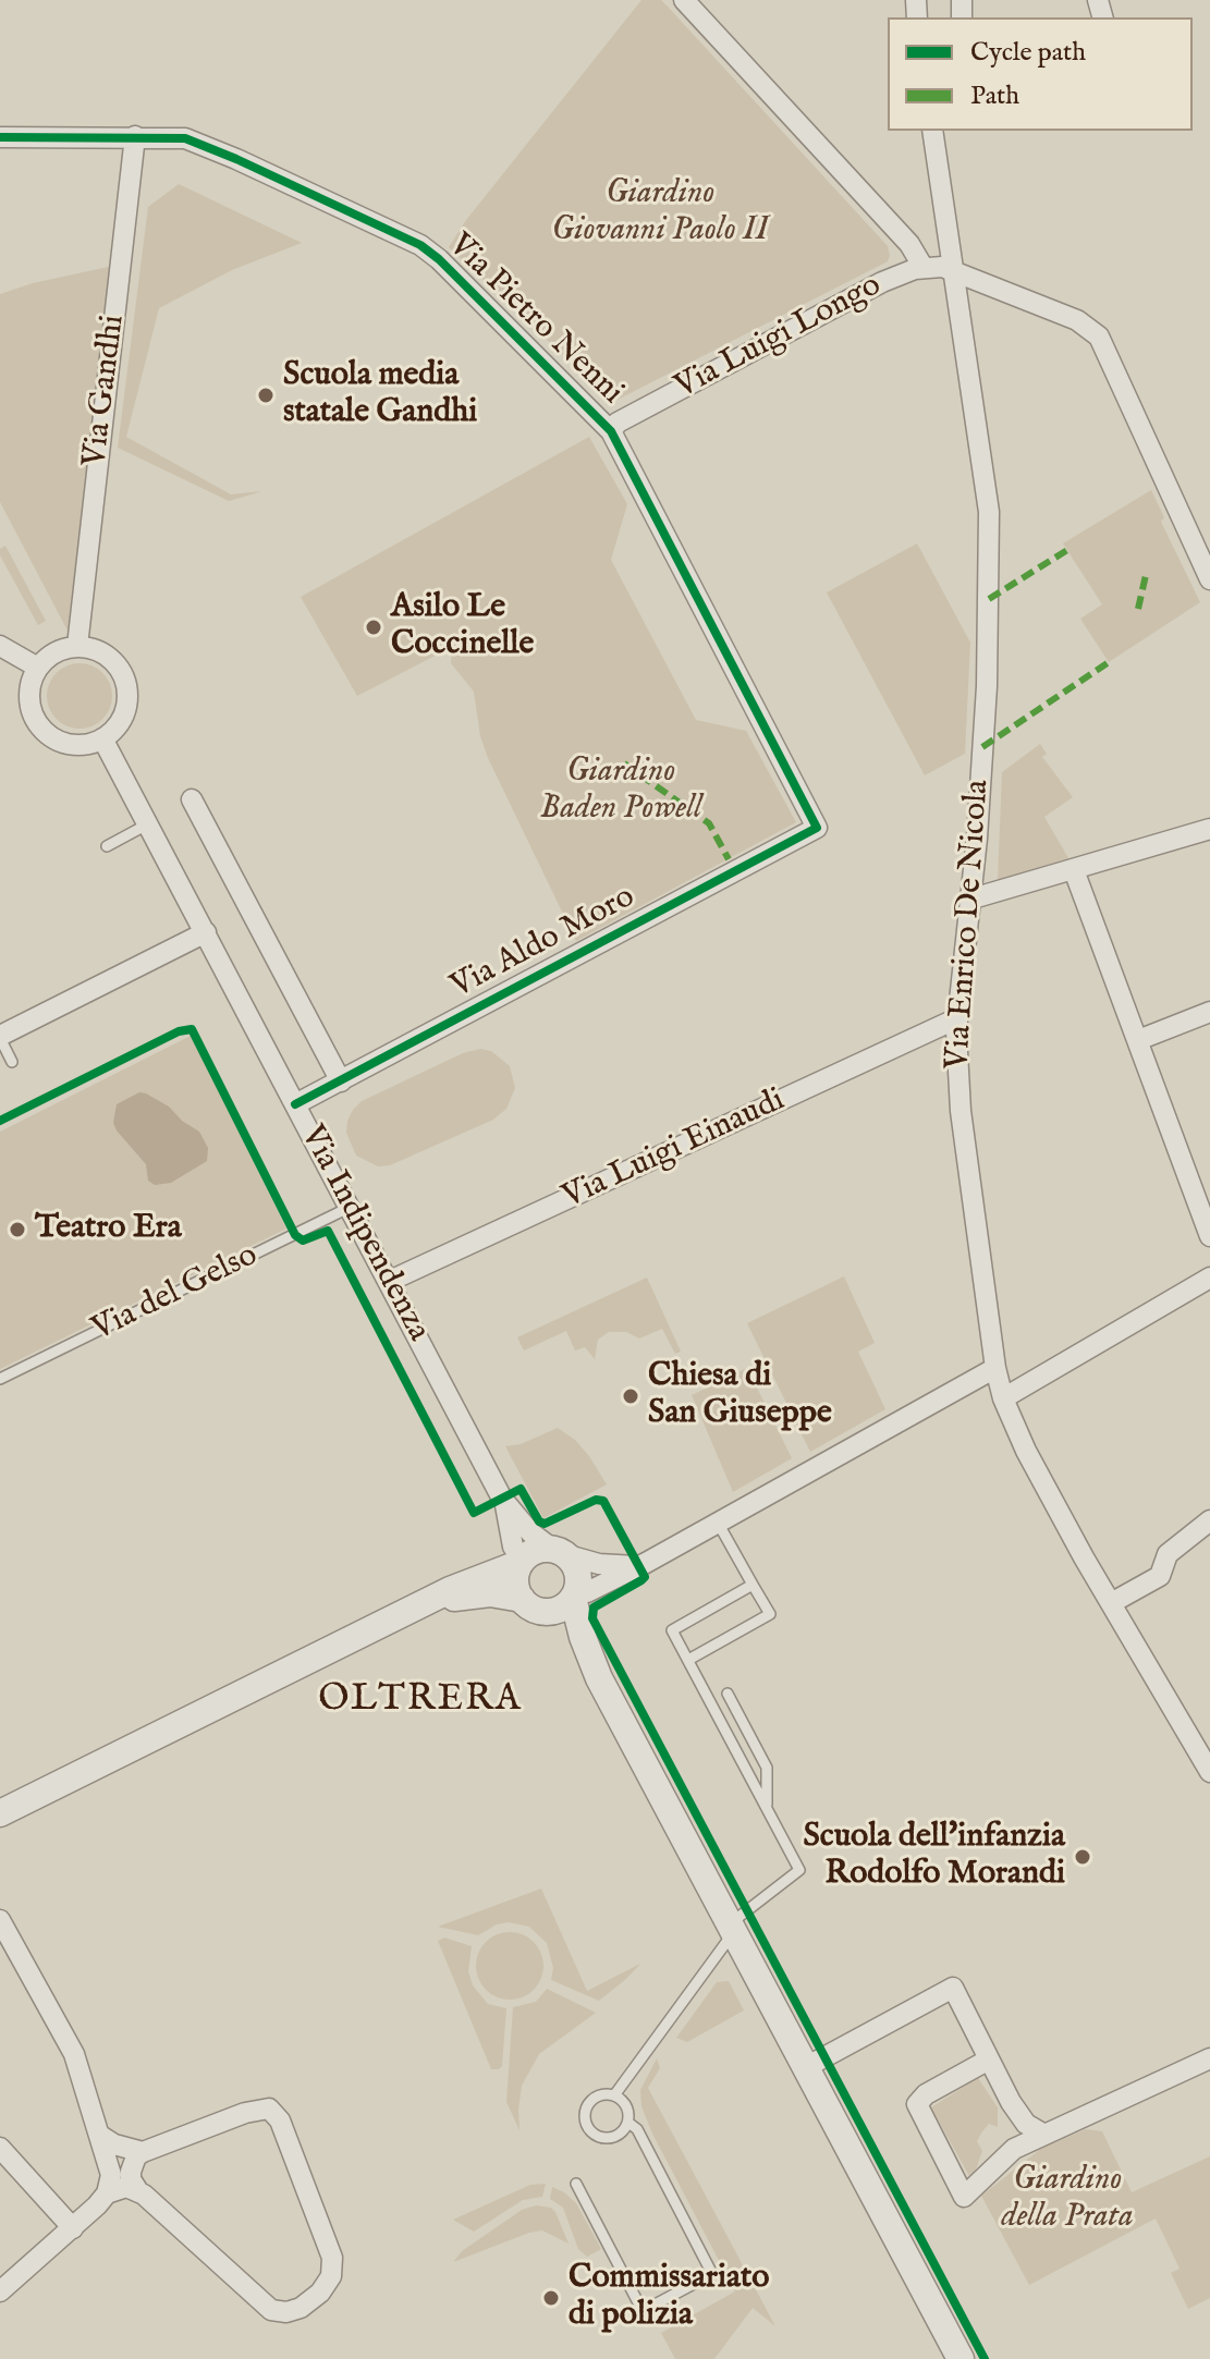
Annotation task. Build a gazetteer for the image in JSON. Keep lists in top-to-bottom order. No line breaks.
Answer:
{"streets":{"street":["Via Pietro Nenni","Via Luigi Longo","Via Gandhi","Via Enrico De Nicola","Via Aldo Moro","Via Luigi Einaudi","Via Indipendenza"],"lane":["Via del Gelso"]},"crossings":[["Via Pietro Nenni","Via Luigi Longo"],["Via Pietro Nenni","Via Gandhi"],["Via Pietro Nenni","Via Aldo Moro"],["Via Luigi Longo","Via Enrico De Nicola"],["Via Gandhi","Via Indipendenza"],["Via Enrico De Nicola","Via Luigi Einaudi"],["Via Aldo Moro","Via Indipendenza"],["Via Luigi Einaudi","Via Indipendenza"],["Via Indipendenza","Via del Gelso"]],"districts":["OLTRERA"],"parks":["Giardino Giovanni Paolo II","Giardino Baden Powell","Giardino della Prata"],"places":["Scuola media statale Gandhi","Asilo Le Coccinelle","Teatro Era","Chiesa di San Giuseppe","Scuola dell'infanzia Rodolfo Morandi","Commissariato di polizia"],"legend":["Cycle path","Path"]}
